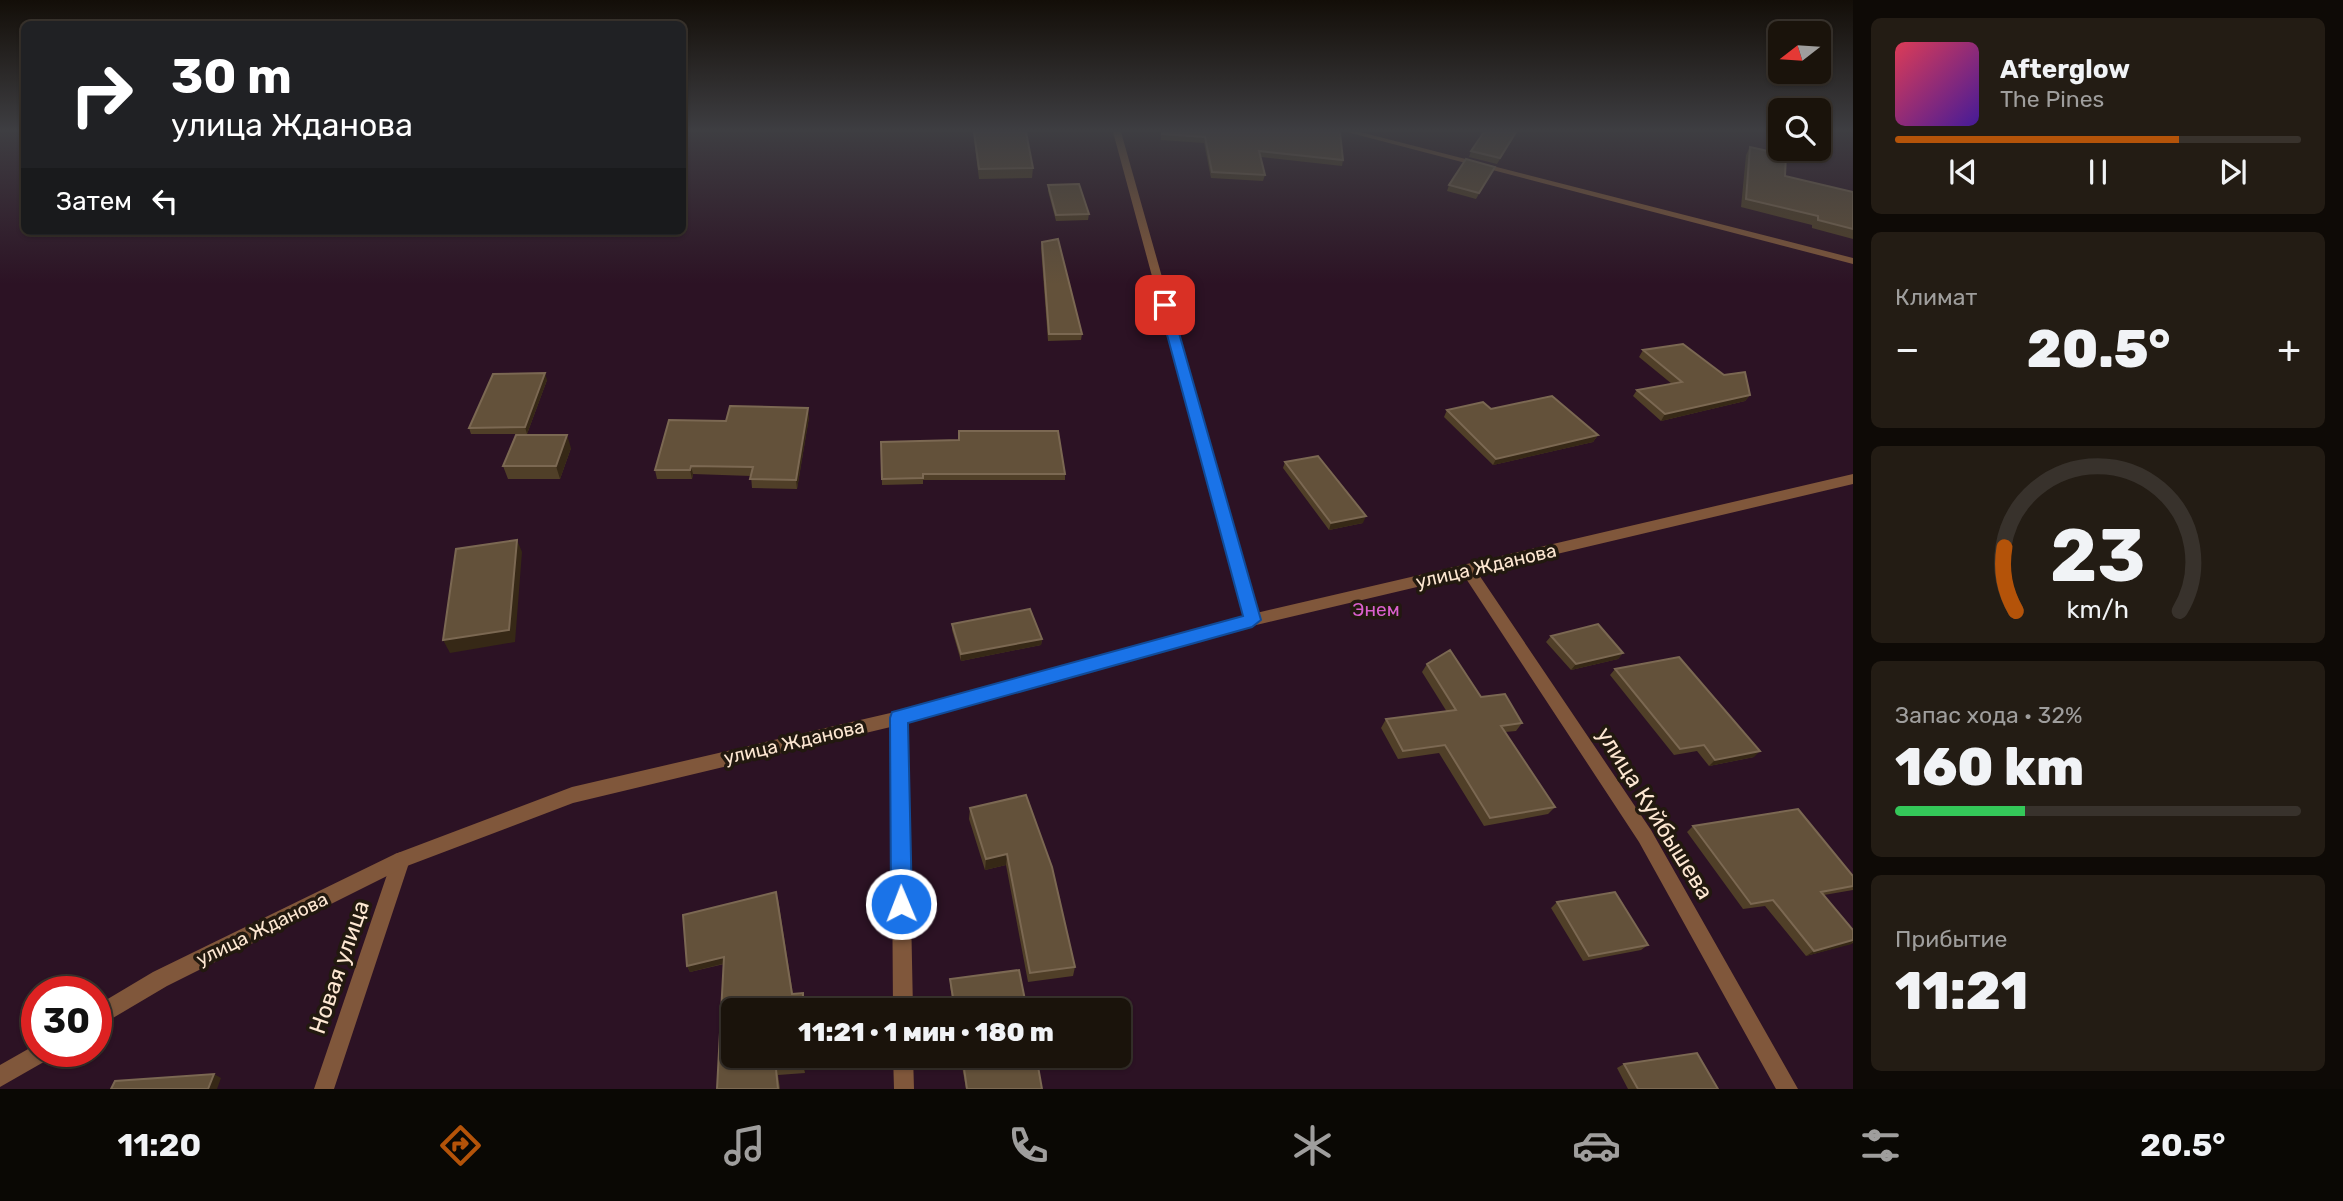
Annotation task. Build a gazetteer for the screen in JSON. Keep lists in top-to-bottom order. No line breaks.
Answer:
{"streets":{"street":["улица Жданова","улица Куйбышева","Новая улица"]},"crossings":[["улица Жданова","улица Куйбышева"],["улица Жданова","Новая улица"]],"parks":["Энем"],"north":"left","page":{"turn":["30 m","улица Жданова"],"song":["Afterglow","The Pines"],"then":"Затем","tile":["Климат",["Запас хода · 32%","160 km"],["Прибытие","11:21"]],"heat":["−","20.5°","+"],"limit":"30","trip":"11:21 · 1 мин · 180 m","tabs":["11:20","20.5°"],"gauge":["23","km/h"]}}
